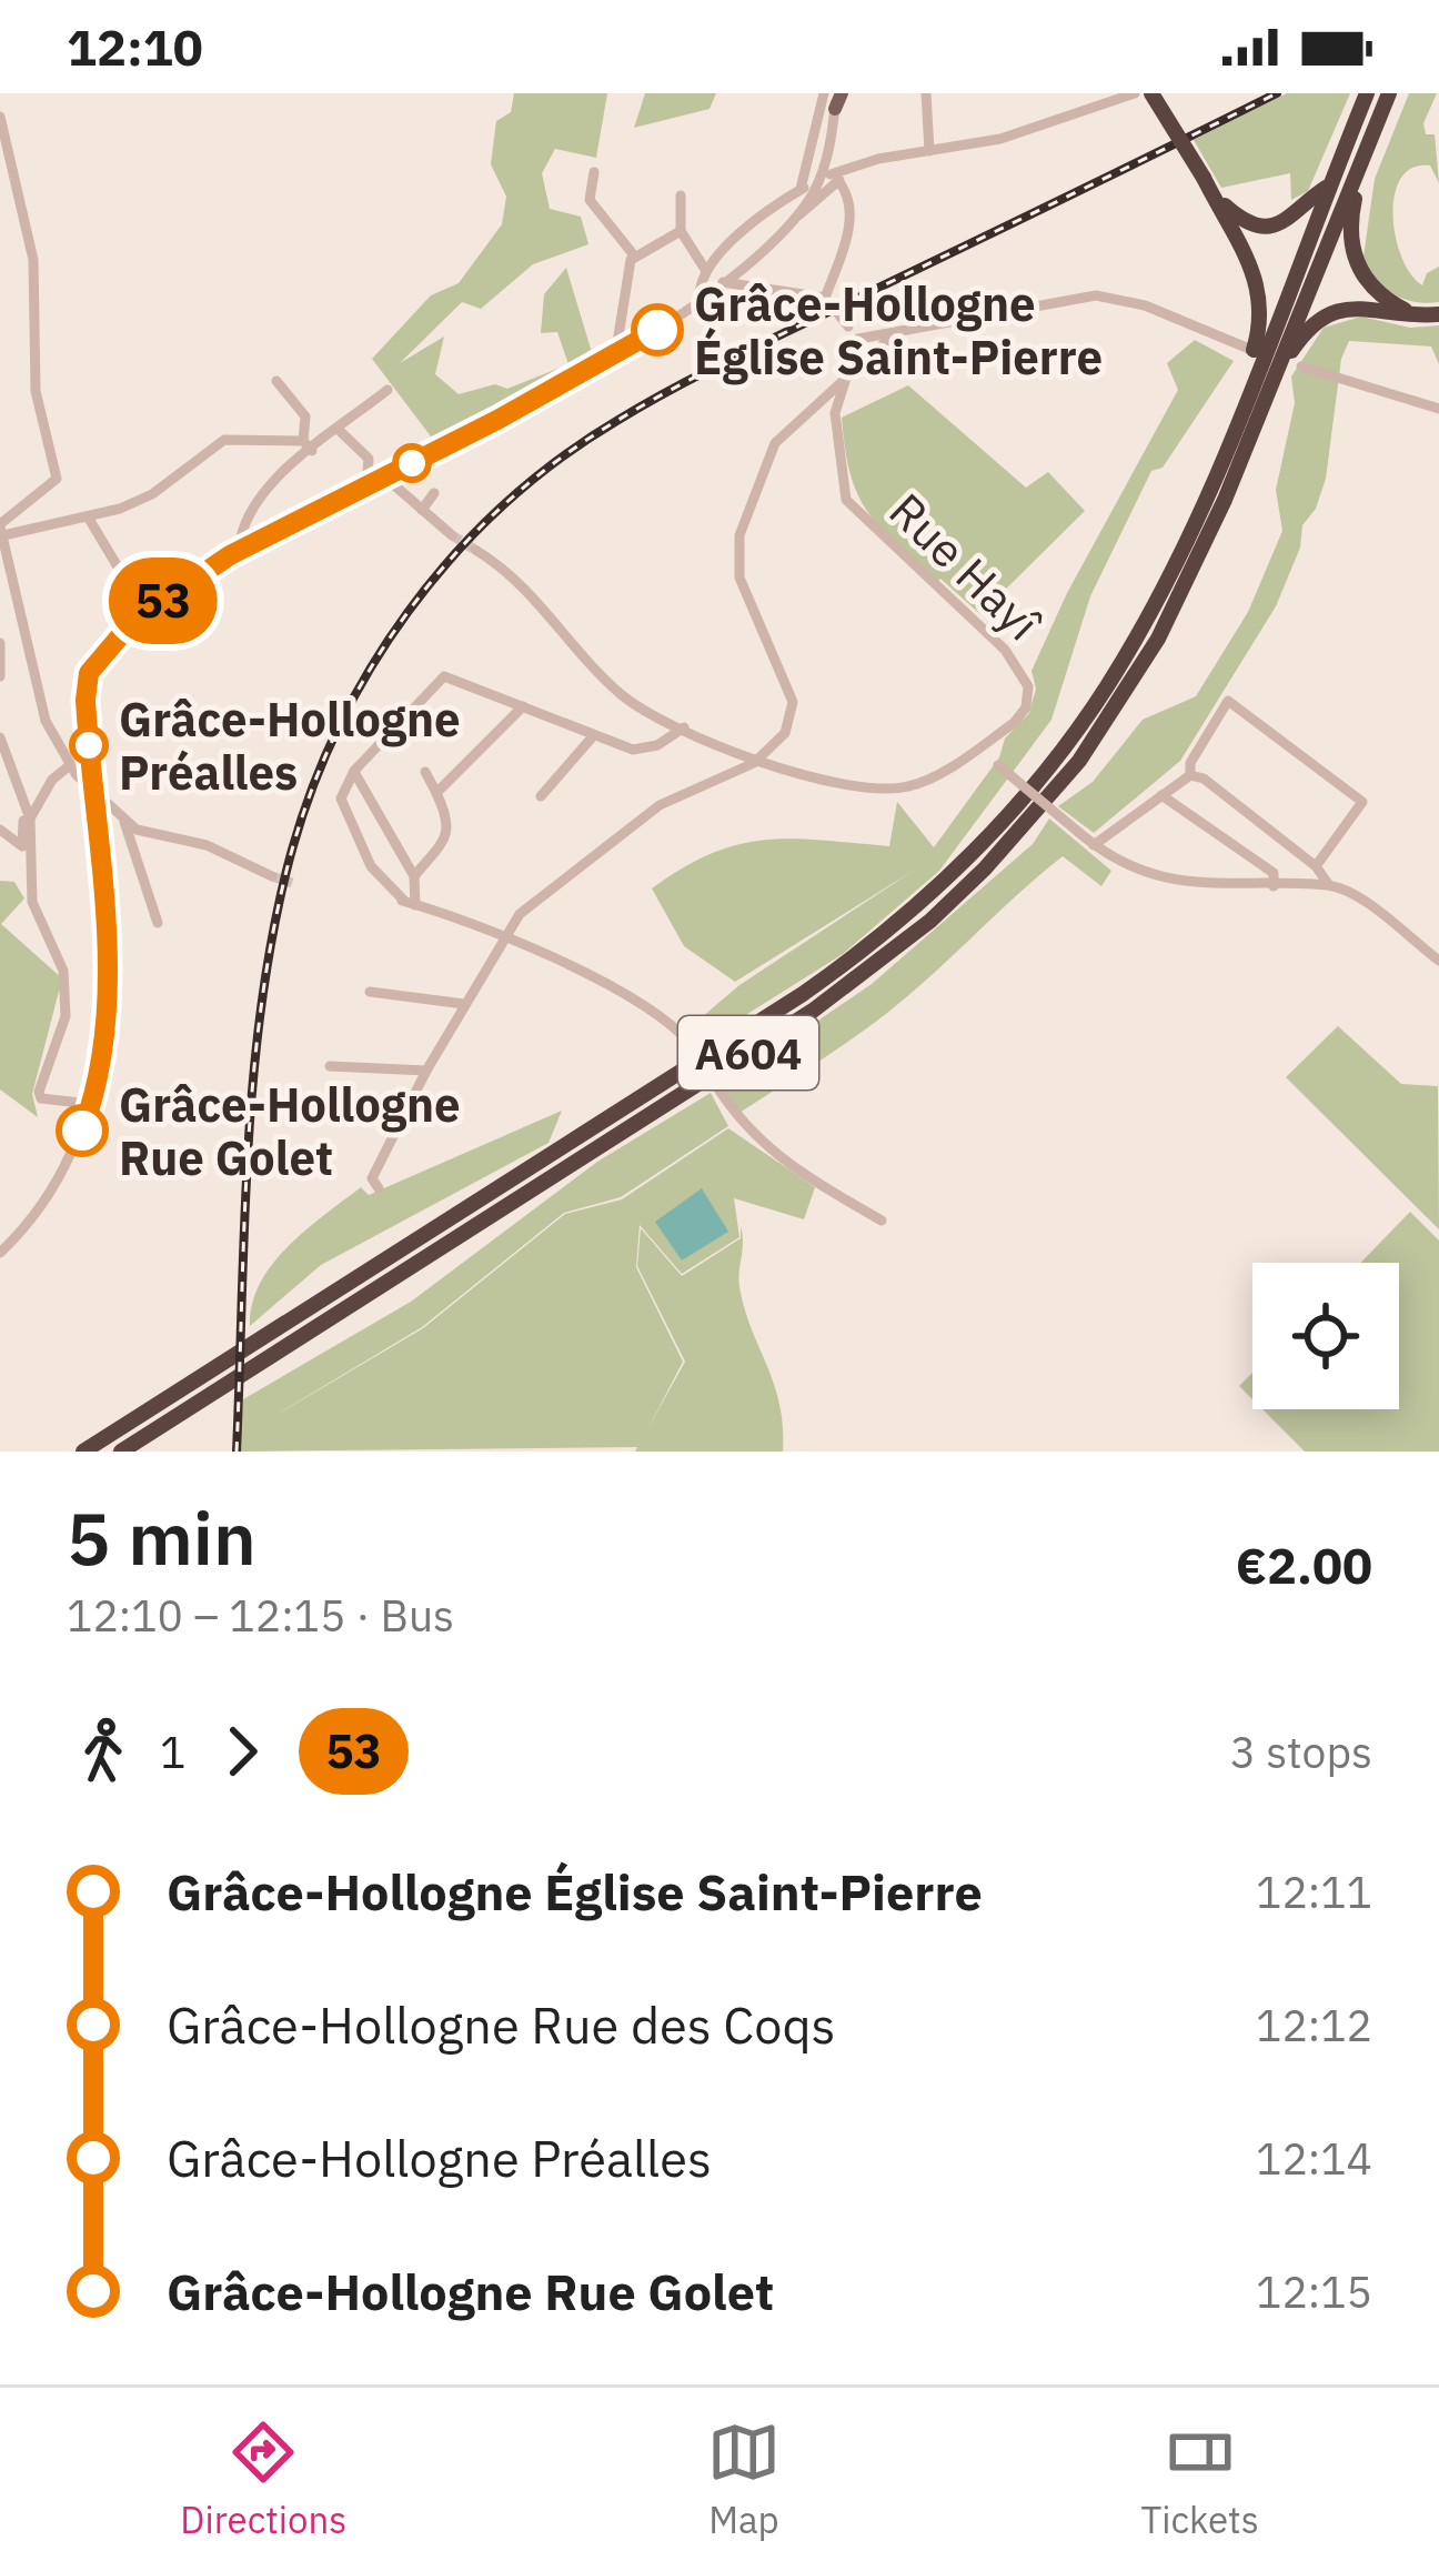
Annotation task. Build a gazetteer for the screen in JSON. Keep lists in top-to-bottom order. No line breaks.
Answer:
{"streets":{"highway":["A604"],"street":["Rue Hayî"]},"places":["Grâce-Hollogne Église Saint-Pierre","Grâce-Hollogne Préalles","Grâce-Hollogne Rue Golet"],"lines":["bus line 53"],"page":{"status":"12:10","on_map":"53","heading":["5 min","12:10 – 12:15 · Bus","€2.00"],"legs":["1","53","3 stops"],"list":[{"name":"Grâce-Hollogne Église Saint-Pierre","value":"12:11"},{"name":"Grâce-Hollogne Rue des Coqs","value":"12:12"},{"name":"Grâce-Hollogne Préalles","value":"12:14"},{"name":"Grâce-Hollogne Rue Golet","value":"12:15"}],"tabs":["Directions","Map","Tickets"]}}
